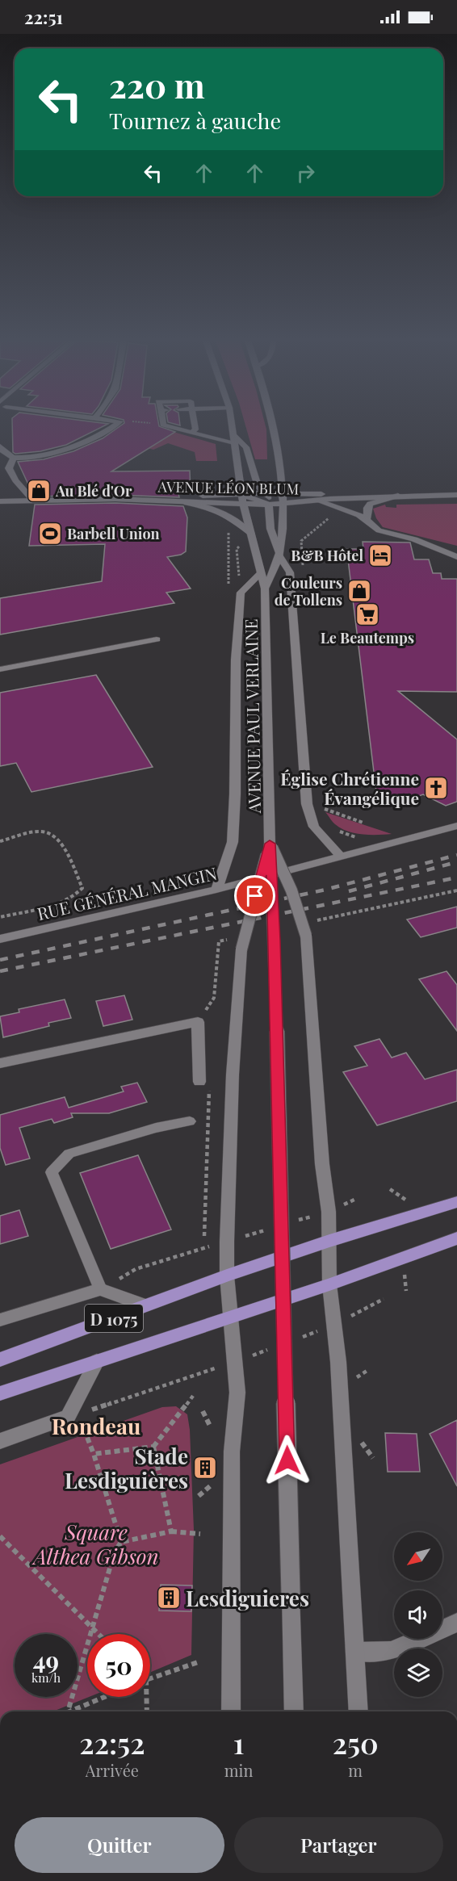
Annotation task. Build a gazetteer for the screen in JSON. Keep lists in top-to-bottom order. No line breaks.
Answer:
{"streets":{"main road":["AVENUE LÉON BLUM","AVENUE PAUL VERLAINE","RUE GÉNÉRAL MANGIN","D 1075"]},"crossings":[["AVENUE LÉON BLUM","AVENUE PAUL VERLAINE"]],"districts":["Rondeau"],"parks":["Square Althea Gibson"],"places":{"shop":["Au Blé d'Or","Couleurs de Tollens"],"sports":["Barbell Union"],"hotel":["B&B Hôtel"],"supermarket":["Le Beautemps"],"church":["Église Chrétienne Évangélique"],"building":["Stade Lesdiguières","Lesdiguieres"]},"north":"bottom left","page":{"status":"22:51","turn":["220 m","Tournez à gauche"],"speed":"49 km/h","limit":"50","eta":["22:52","Arrivée","1","min","250","m"],"buttons":["Quitter","Partager"]}}
